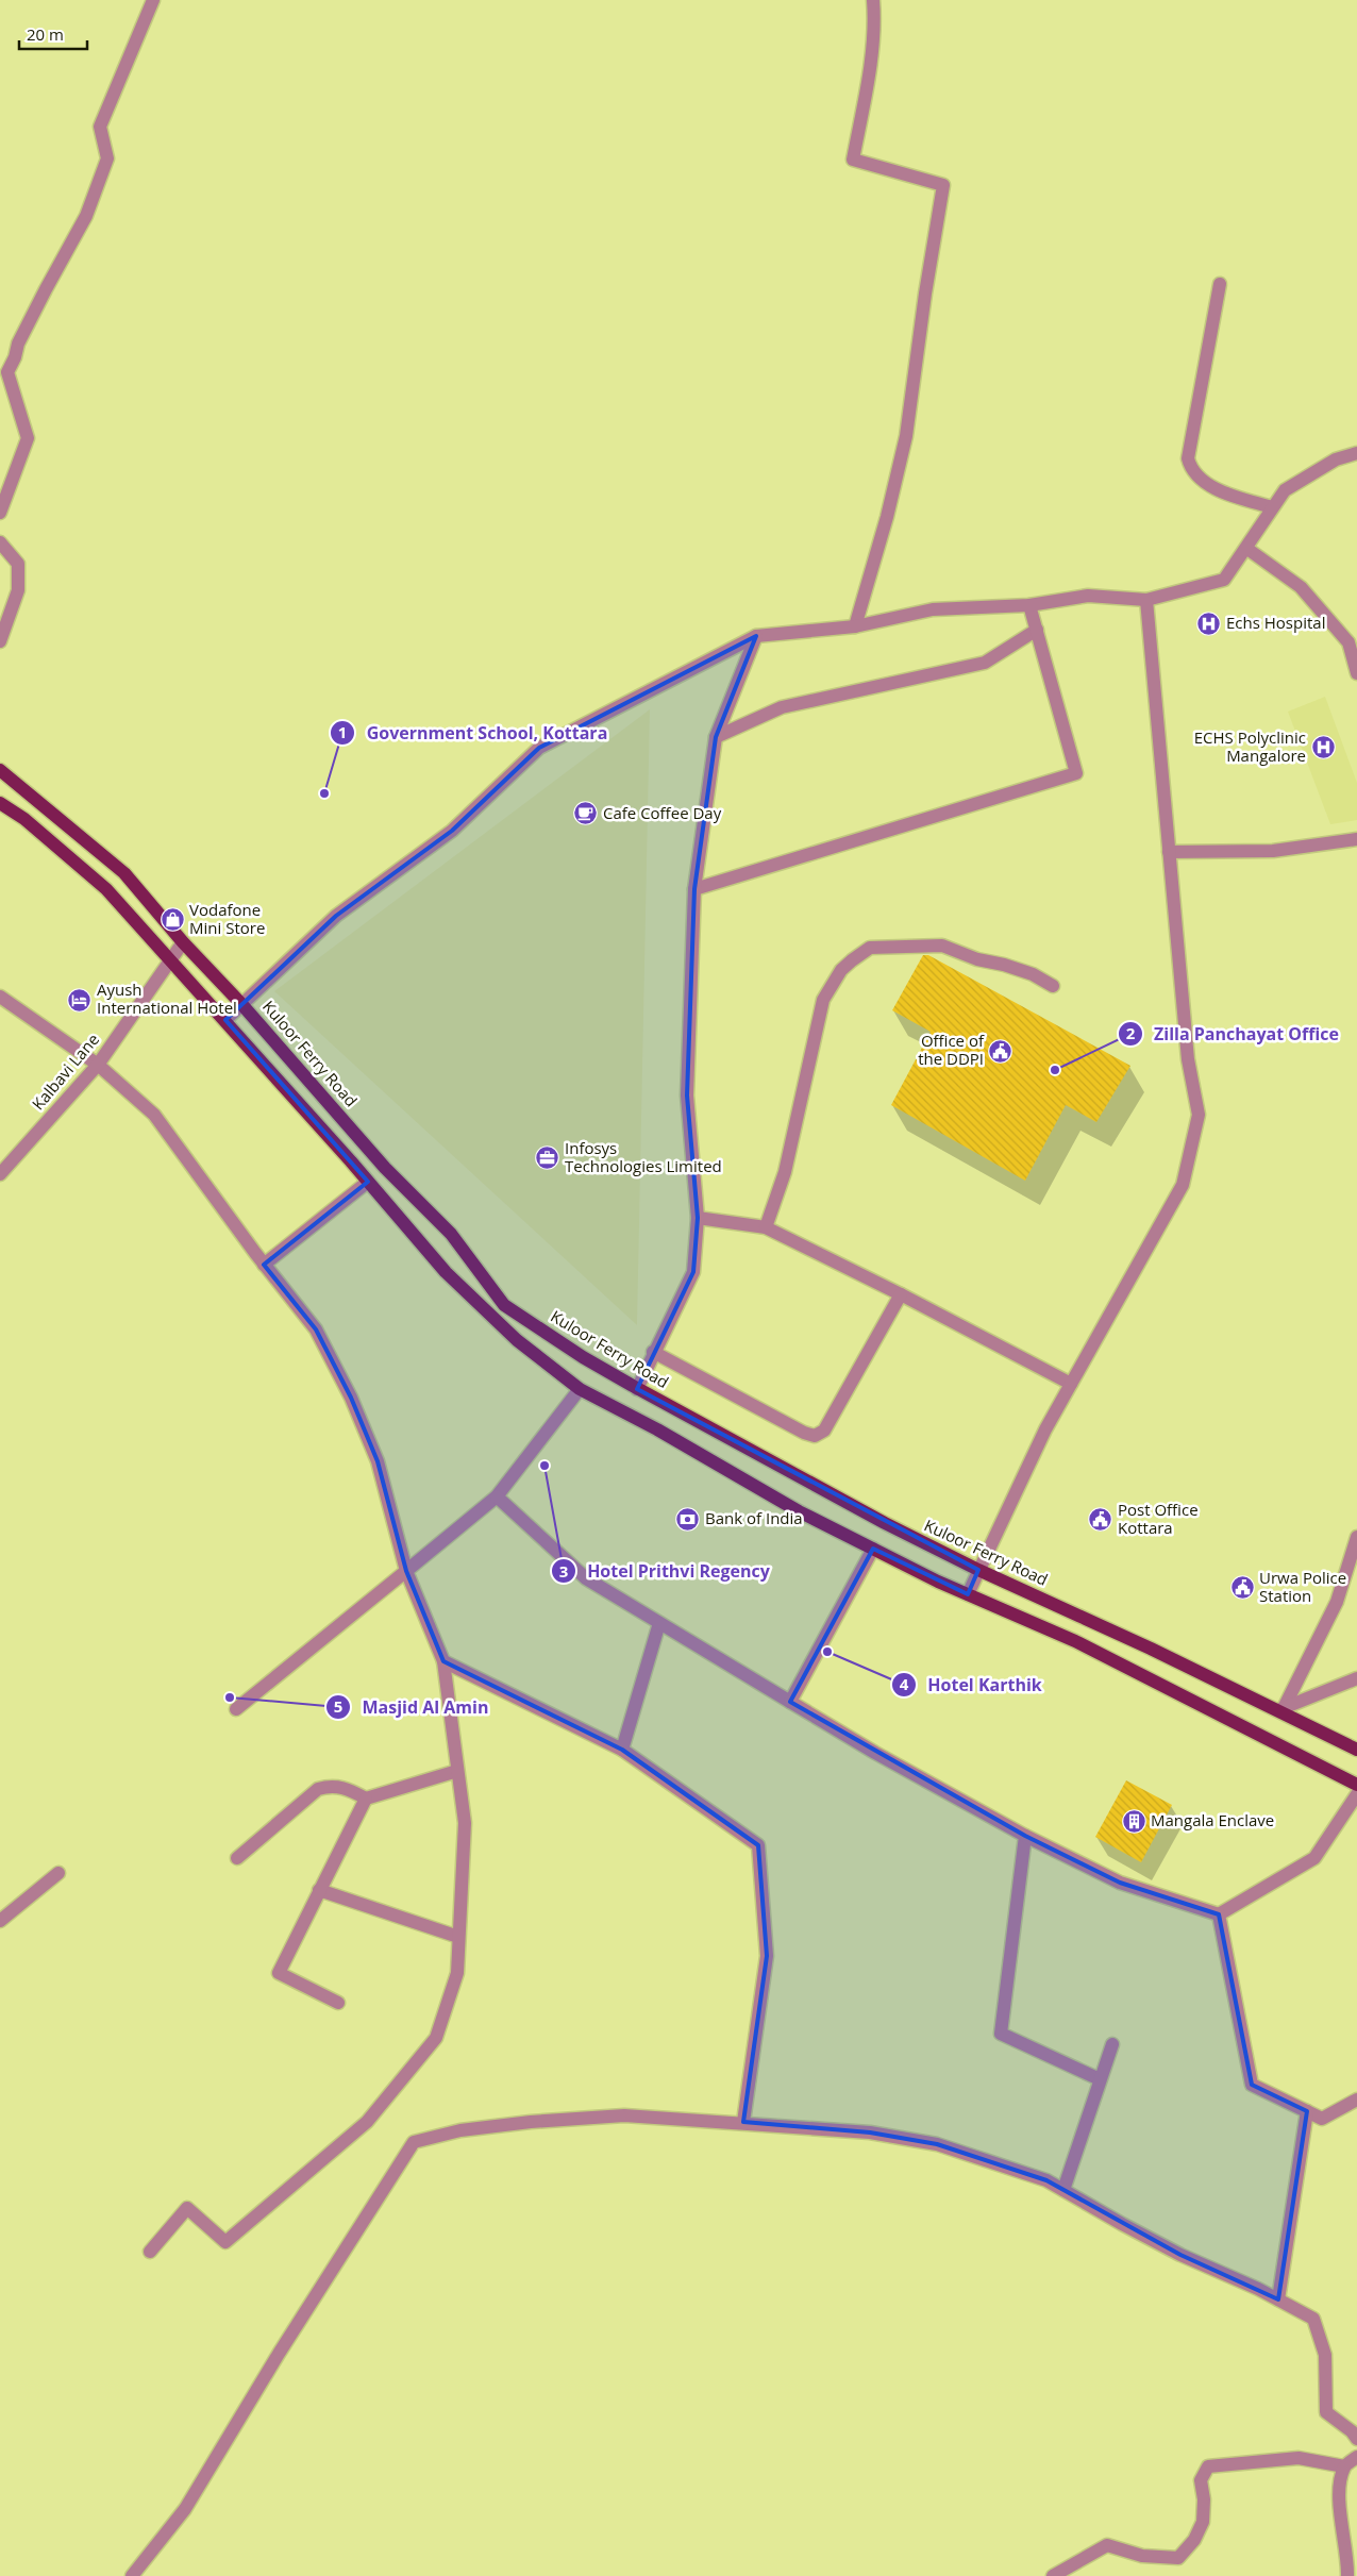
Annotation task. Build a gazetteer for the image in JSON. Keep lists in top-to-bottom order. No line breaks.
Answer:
{"streets":{"main road":["Kuloor Ferry Road"],"street":["Kalbavi Lane"]},"crossings":[["Kuloor Ferry Road","Kalbavi Lane"]],"places":{"hospital":["Echs Hospital","ECHS Polyclinic Mangalore"],"other":["Government School, Kottara","Zilla Panchayat Office","Hotel Prithvi Regency","Hotel Karthik","Masjid Al Amin"],"cafe":["Cafe Coffee Day"],"shop":["Vodafone Mini Store"],"hotel":["Ayush International Hotel"],"public building":["Office of the DDPI","Post Office Kottara","Urwa Police Station"],"office":["Infosys Technologies Limited"],"bank":["Bank of India"],"building":["Mangala Enclave"]},"scale_bar":"20 m"}
